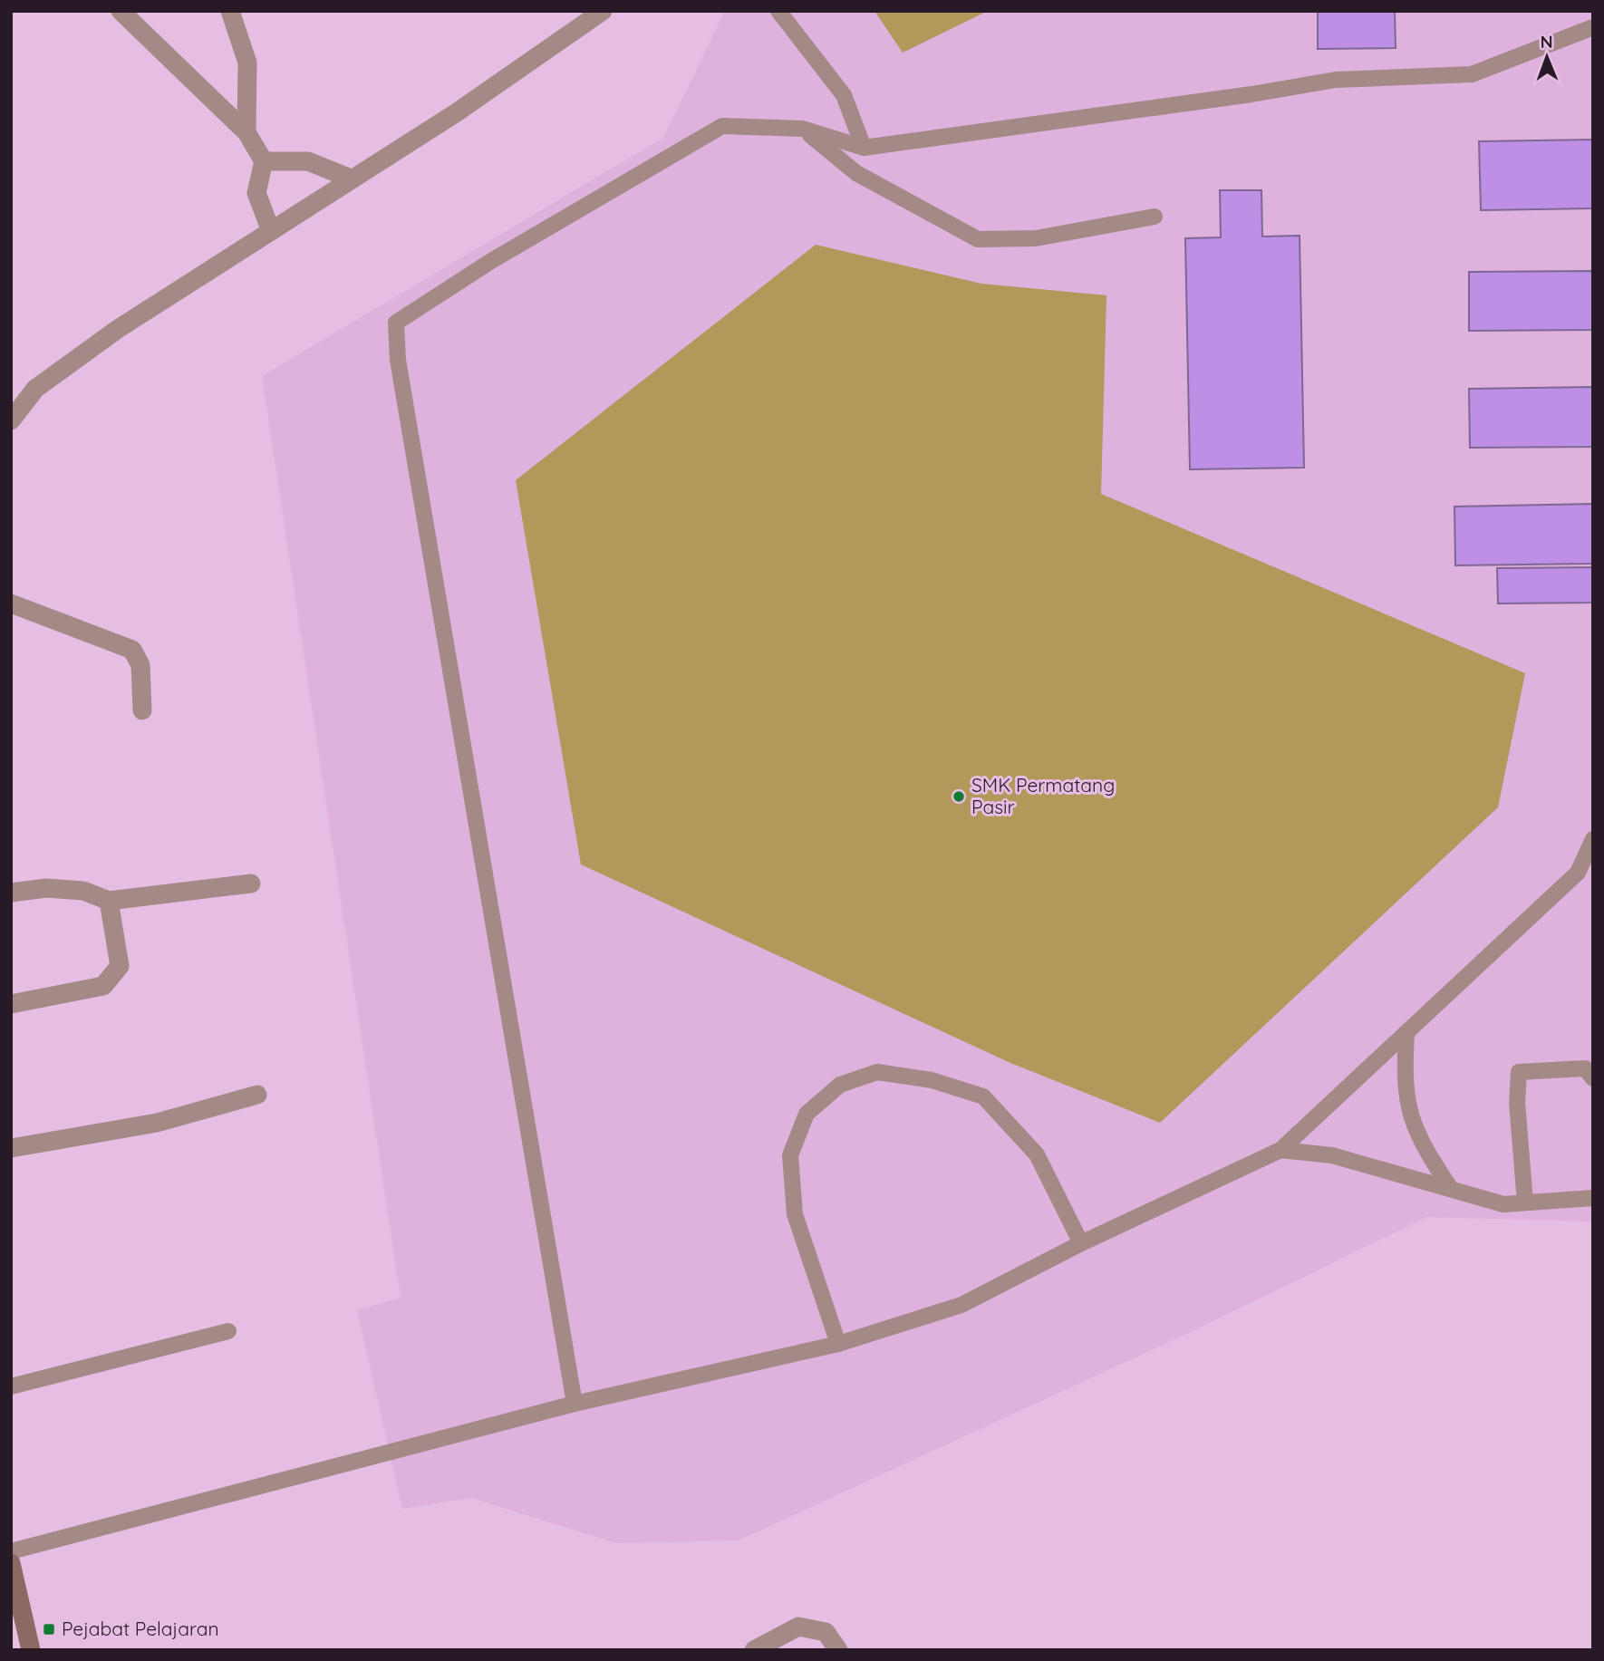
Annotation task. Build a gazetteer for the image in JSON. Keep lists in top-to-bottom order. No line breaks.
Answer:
{"places":{"other":["SMK Permatang Pasir"],"transit":["Pejabat Pelajaran"]},"north":"top"}
